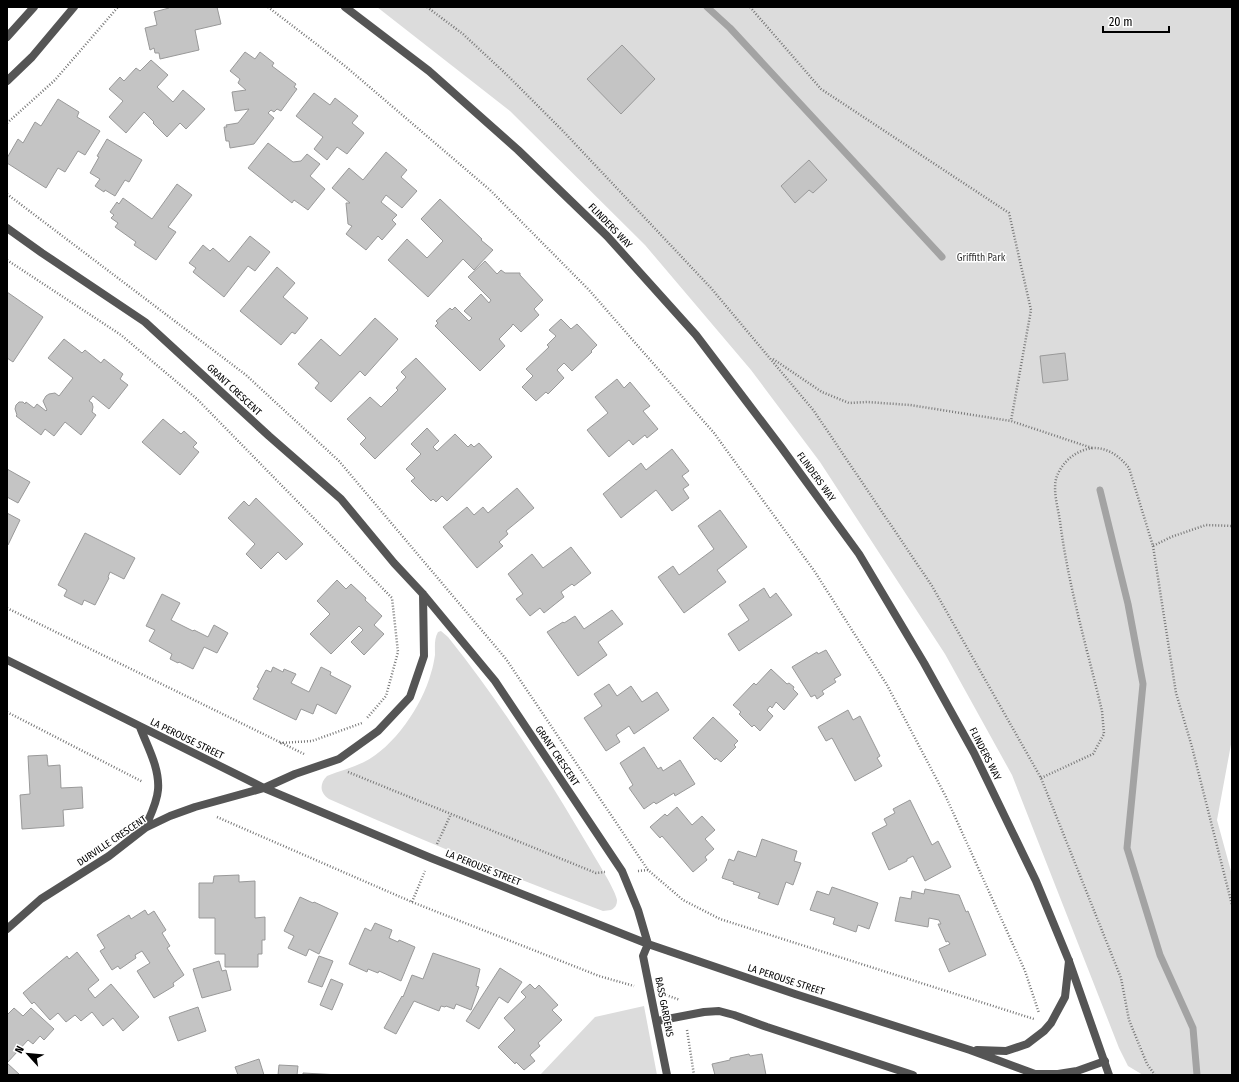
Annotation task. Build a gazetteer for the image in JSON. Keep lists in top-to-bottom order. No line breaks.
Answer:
{"streets":{"street":["FLINDERS WAY","GRANT CRESCENT","LA PEROUSE STREET","DURVILLE CRESCENT","BASS GARDENS"]},"crossings":[["FLINDERS WAY","LA PEROUSE STREET"],["GRANT CRESCENT","LA PEROUSE STREET"],["GRANT CRESCENT","BASS GARDENS"],["LA PEROUSE STREET","DURVILLE CRESCENT"],["LA PEROUSE STREET","BASS GARDENS"]],"parks":["Griffith Park"],"scale_bar":"20 m","north":"top left"}
